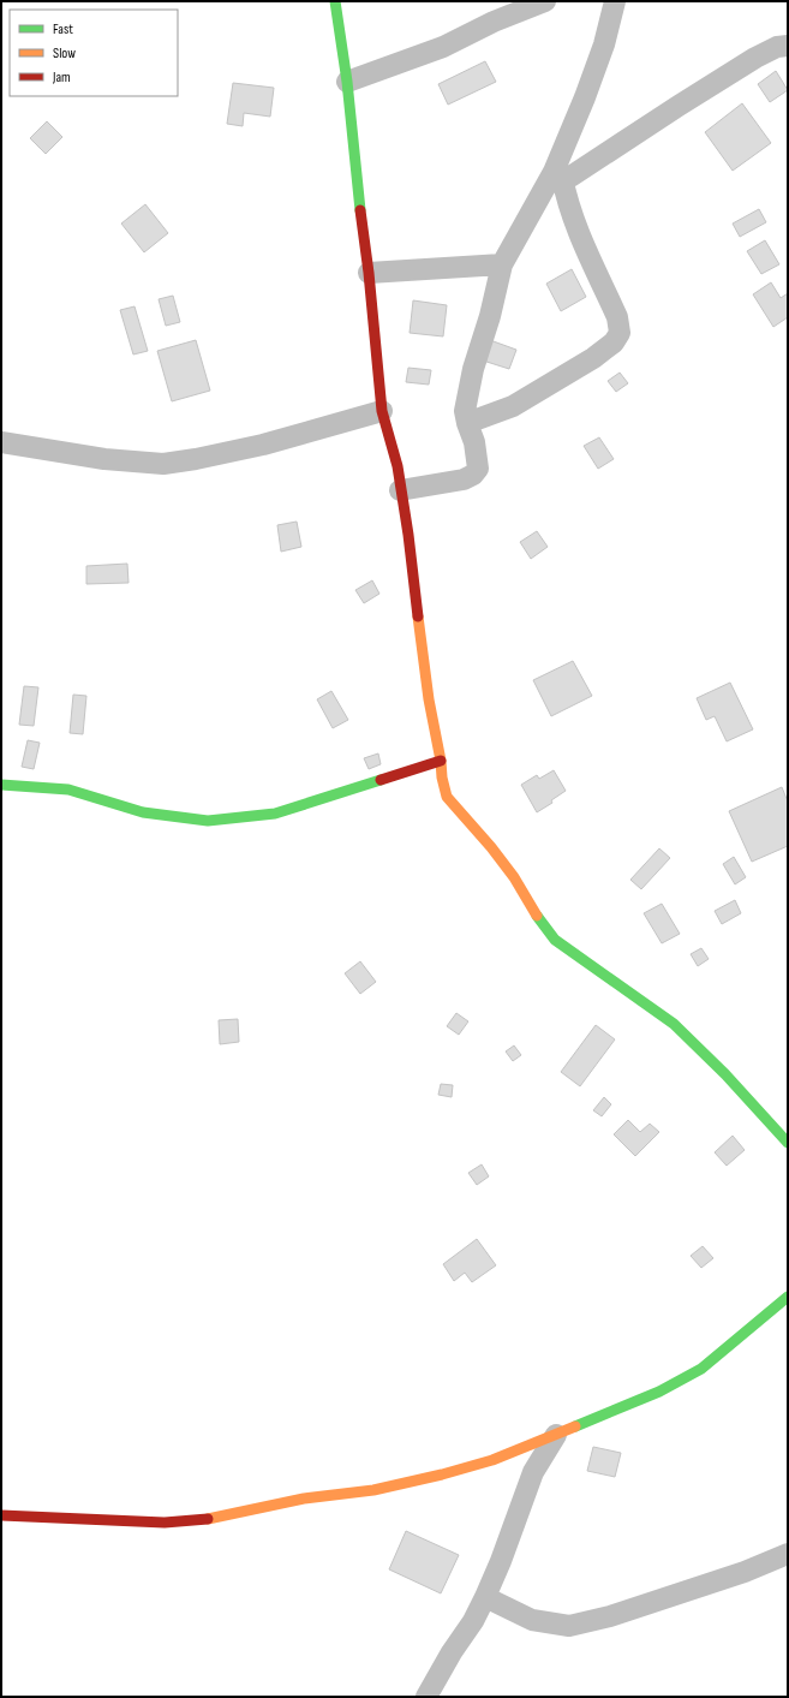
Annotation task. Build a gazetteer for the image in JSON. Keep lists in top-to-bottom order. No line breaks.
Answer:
{"legend":["Fast","Slow","Jam"]}
